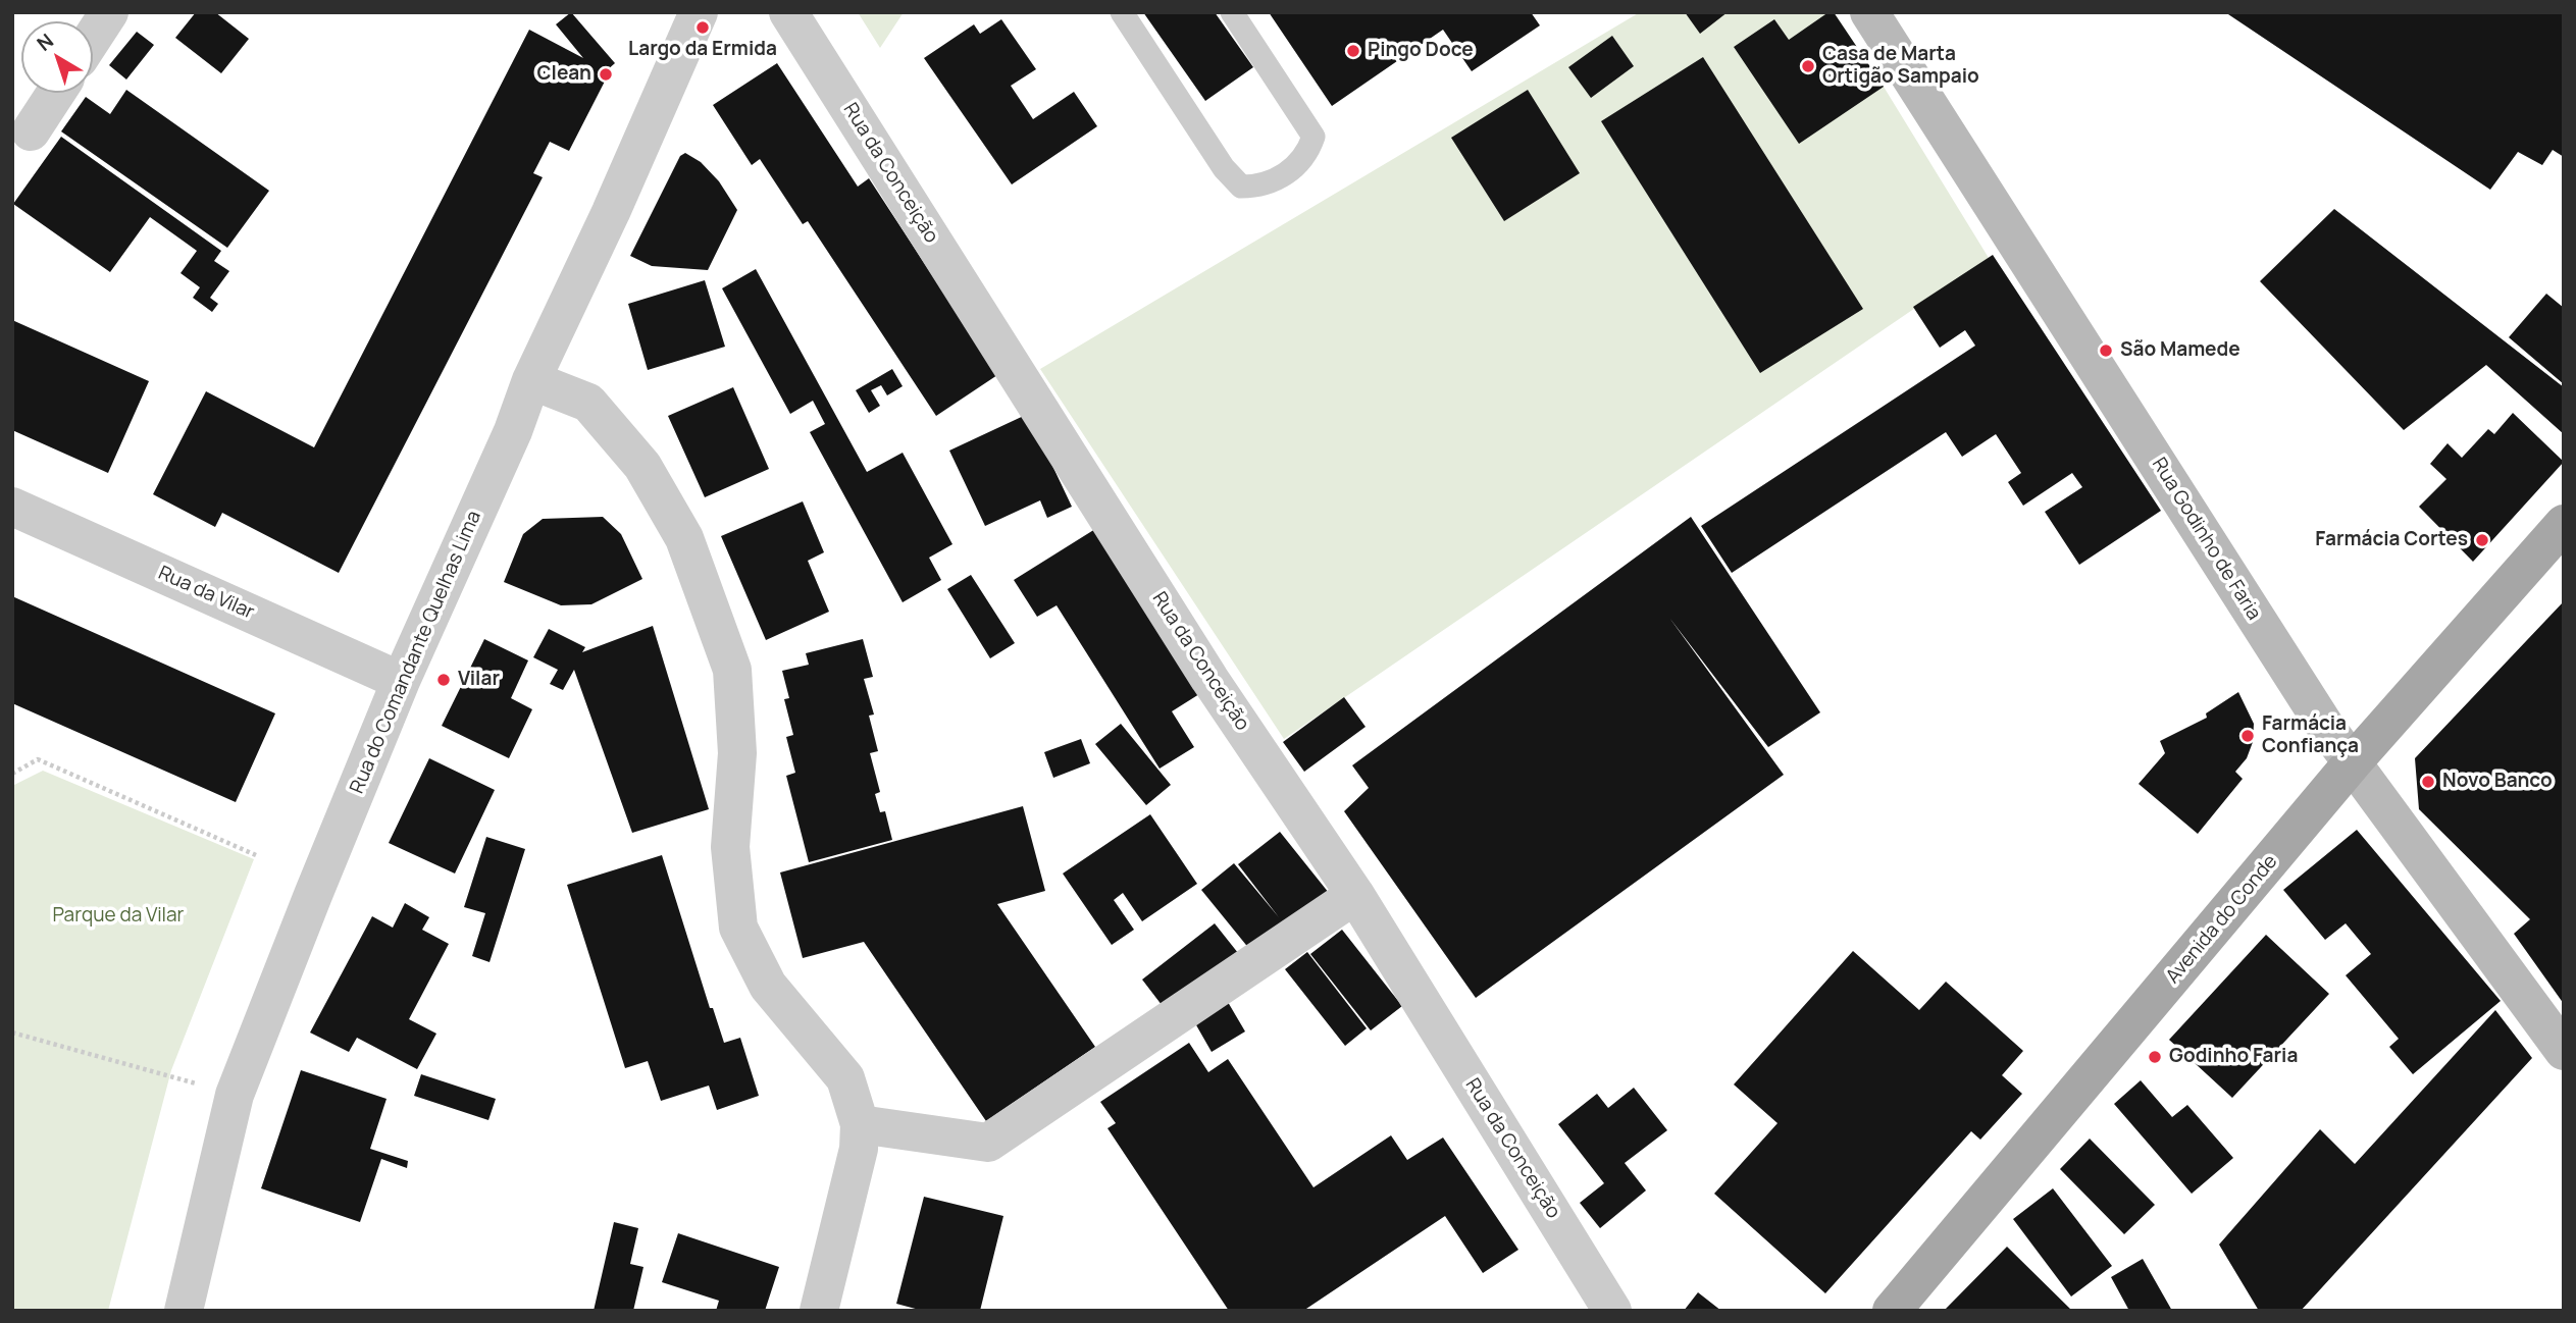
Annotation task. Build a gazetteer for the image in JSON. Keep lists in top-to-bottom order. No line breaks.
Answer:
{"streets":{"main road":["Rua Godinho de Faria","Avenida do Conde"],"street":["Rua da Conceição","Rua da Vilar","Rua do Comandante Quelhas Lima"]},"crossings":[["Rua Godinho de Faria","Avenida do Conde"],["Rua da Vilar","Rua do Comandante Quelhas Lima"]],"parks":["Parque da Vilar"],"places":["Largo da Ermida","Pingo Doce","Casa de Marta Ortigão Sampaio","Clean","São Mamede","Farmácia Cortes","Vilar","Farmácia Confiança","Novo Banco","Godinho Faria"],"north":"top left"}
